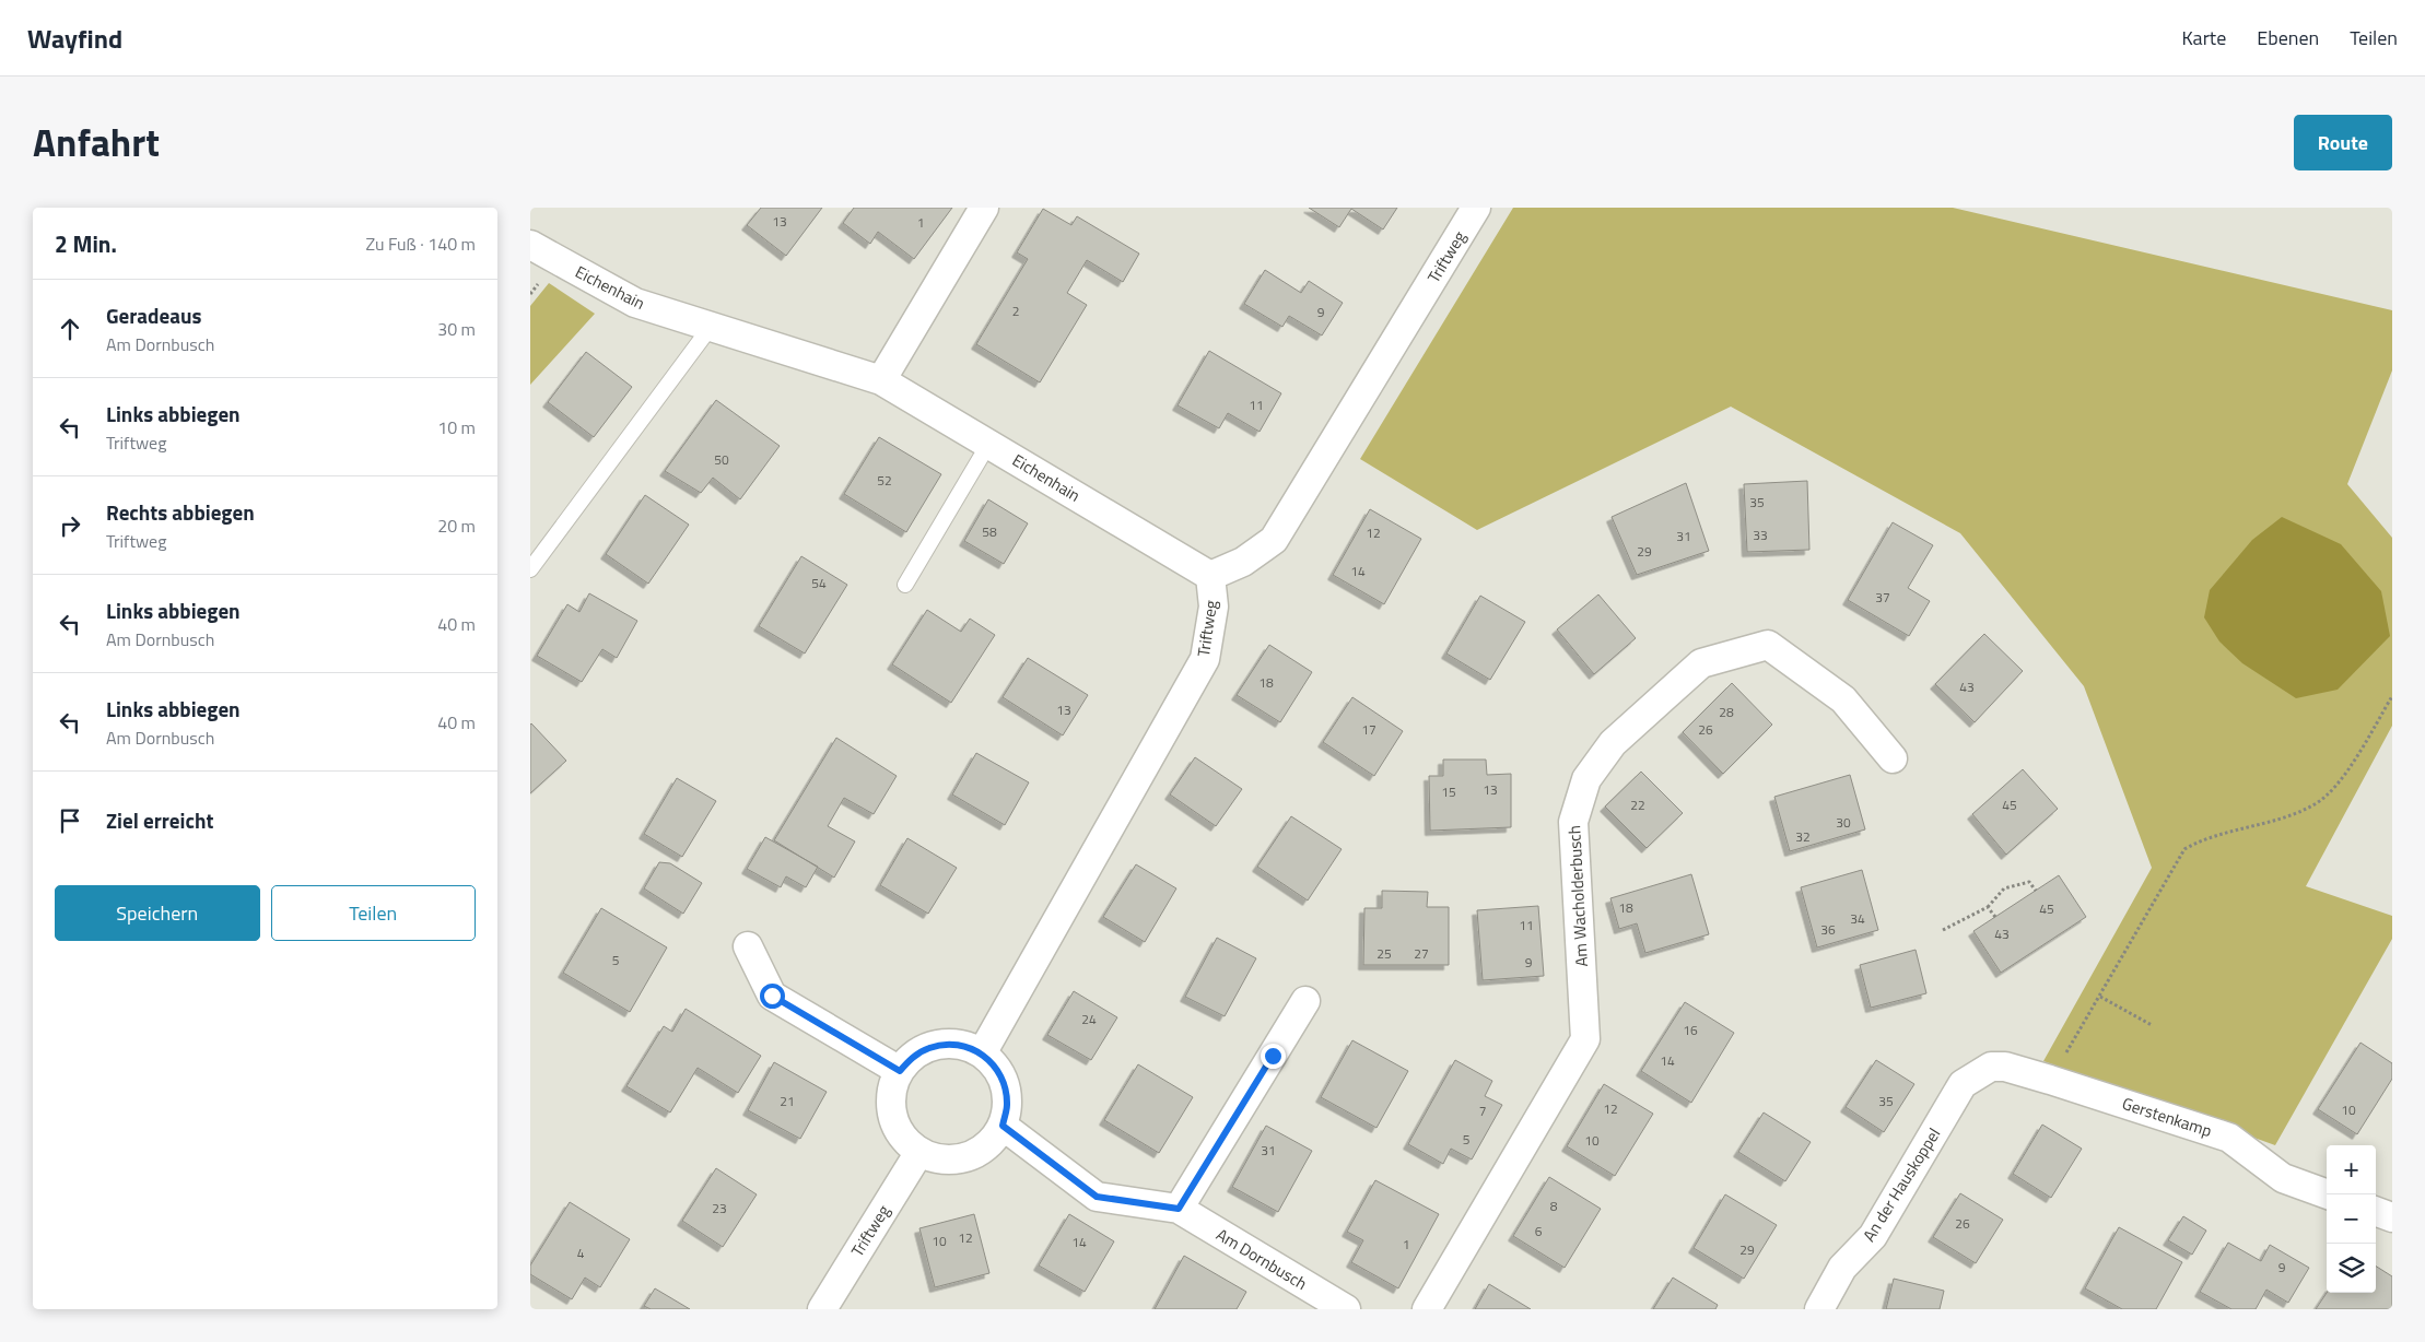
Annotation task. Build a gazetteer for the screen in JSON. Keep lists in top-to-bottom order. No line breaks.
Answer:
{"streets":{"street":["Triftweg","Eichenhain","Am Wacholderbusch","Gerstenkamp","An der Hauskoppel","Am Dornbusch"]},"crossings":[["Triftweg","Eichenhain"],["Triftweg","Am Dornbusch"],["Gerstenkamp","An der Hauskoppel"]],"house_numbers":["13","1","2","9","11","50","52","35","58","12","33","31","29","14","54","37","18","43","13","28","17","26","13","15","22","45","30","32","18","45","34","11","36","43","25","27","5","9","24","16","14","21","35","12","10","7","5","10","31","8","23","26","6","12","10","14","1","29","4","9"],"page":{"header":"Wayfind","nav":["Karte","Ebenen","Teilen"],"title":"Anfahrt","buttons":["Route",["Speichern","Teilen"]],"heading":["2 Min.","Zu Fuß · 140 m"],"list":[["Geradeaus","Am Dornbusch","30 m"],["Links abbiegen","Triftweg","10 m"],["Rechts abbiegen","Triftweg","20 m"],["Links abbiegen","Am Dornbusch","40 m"],["Links abbiegen","Am Dornbusch","40 m"],"Ziel erreicht"],"map_buttons":["+","−"]}}
